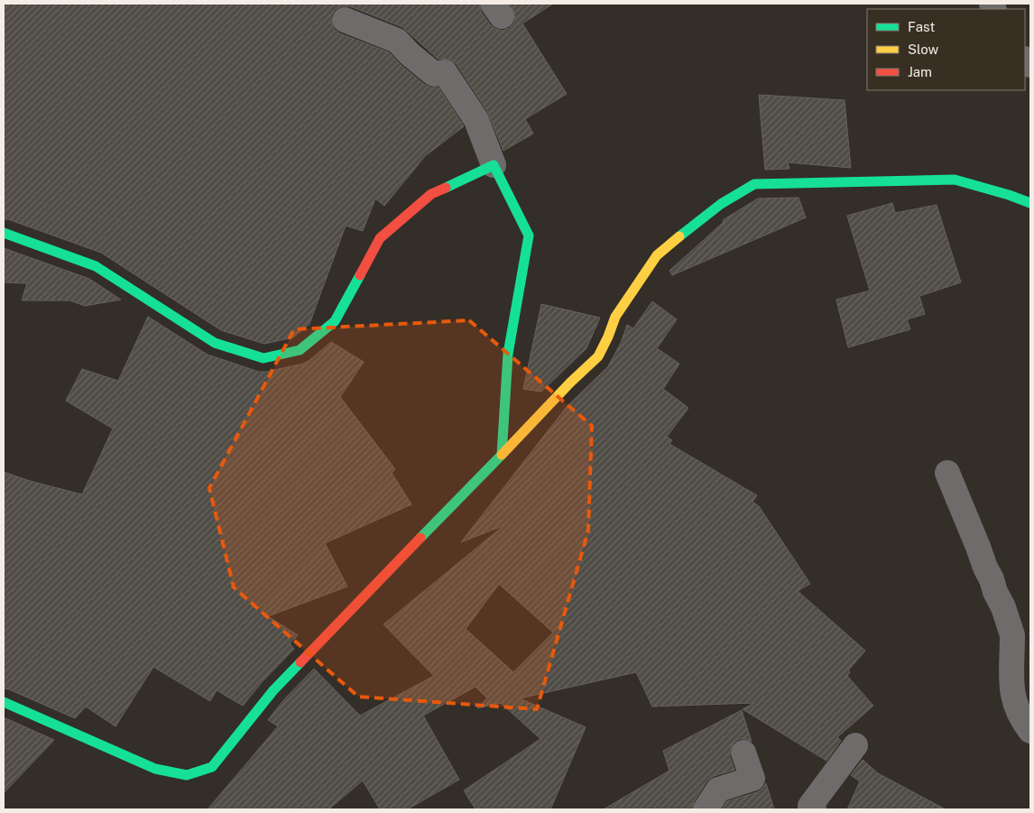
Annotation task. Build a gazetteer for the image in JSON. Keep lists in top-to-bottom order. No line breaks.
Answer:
{"legend":["Fast","Slow","Jam"]}
